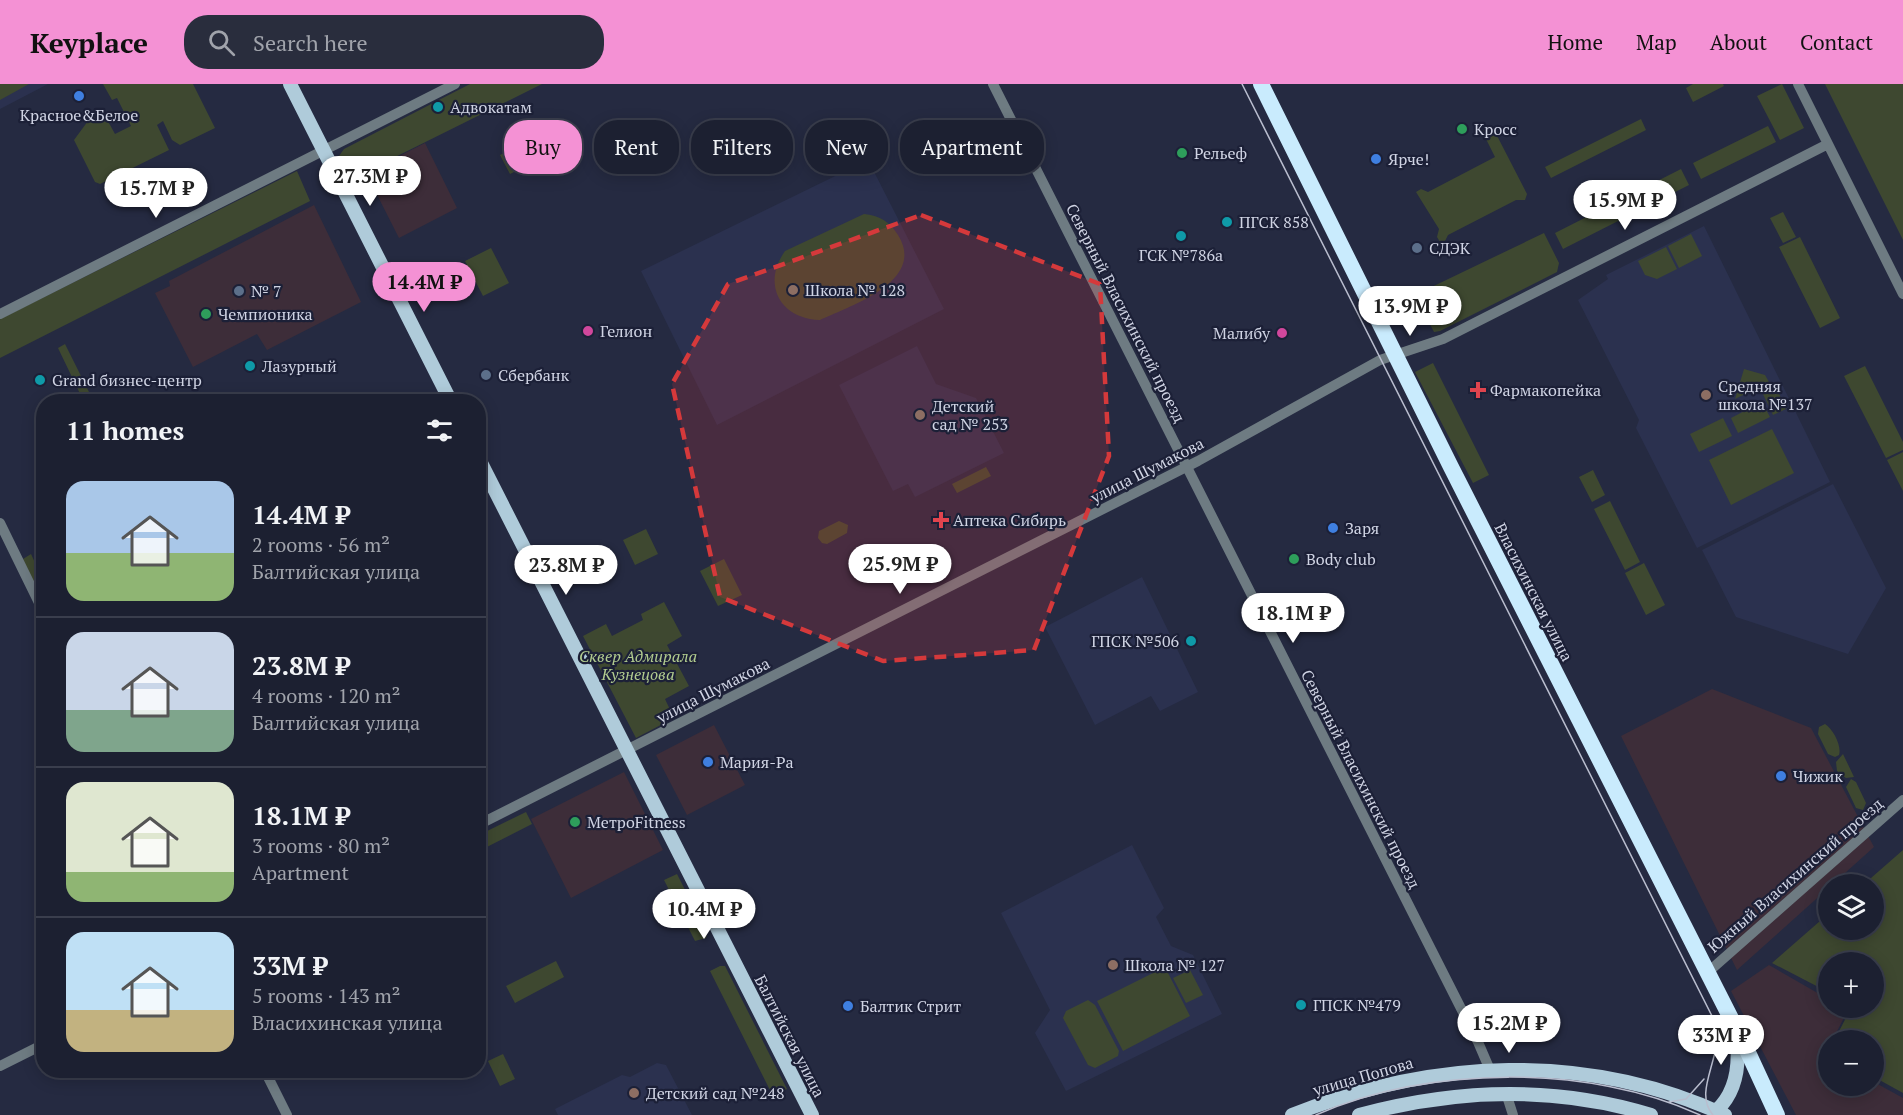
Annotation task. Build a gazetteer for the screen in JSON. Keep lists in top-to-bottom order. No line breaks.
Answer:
{"streets":{"highway":["Власихинская улица"],"main road":["Балтийская улица","улица Попова"],"street":["Северный Власихинский проезд","улица Шумакова","Южный Власихинский проезд"]},"crossings":[["Северный Власихинский проезд","улица Шумакова"],["Северный Власихинский проезд","улица Попова"],["улица Шумакова","Власихинская улица"],["улица Шумакова","Балтийская улица"],["Власихинская улица","Южный Власихинский проезд"]],"parks":["Сквер Адмирала Кузнецова"],"places":{"other":["Красное&Белое","Адвокатам","Кросс","Рельеф","Ярче!","ПГСК 858","ГСК №786а","СДЭК","Школа № 128","№ 7","Чемпионика","Гелион","Малибу","Лазурный","Сбербанк","Grand бизнес-центр","Средняя школа №137","Детский сад № 253","Заря","Body club","ГПСК №506","Мария-Ра","Чижик","МетроFitness","Школа № 127","ГПСК №479","Балтик Стрит","Детский сад №248"],"health":["Фармакопейка","Аптека Сибирь"]},"page":{"header":"Keyplace","search":"Search here","nav":["Home","Map","About","Contact"],"chip":["Buy","Rent","Filters","New","Apartment"],"price":["27.3M ₽","15.7M ₽","15.9M ₽","14.4M ₽","13.9M ₽","25.9M ₽","23.8M ₽","18.1M ₽","10.4M ₽","15.2M ₽","33M ₽"],"heading":"11 homes","list":[{"name":"14.4M ₽","note":"2 rooms · 56 m² · Балтийская улица"},{"name":"23.8M ₽","note":"4 rooms · 120 m² · Балтийская улица"},{"name":"18.1M ₽","note":"3 rooms · 80 m² · Apartment"},{"name":"33M ₽","note":"5 rooms · 143 m² · Власихинская улица"}],"map_buttons":["+","−"]}}
